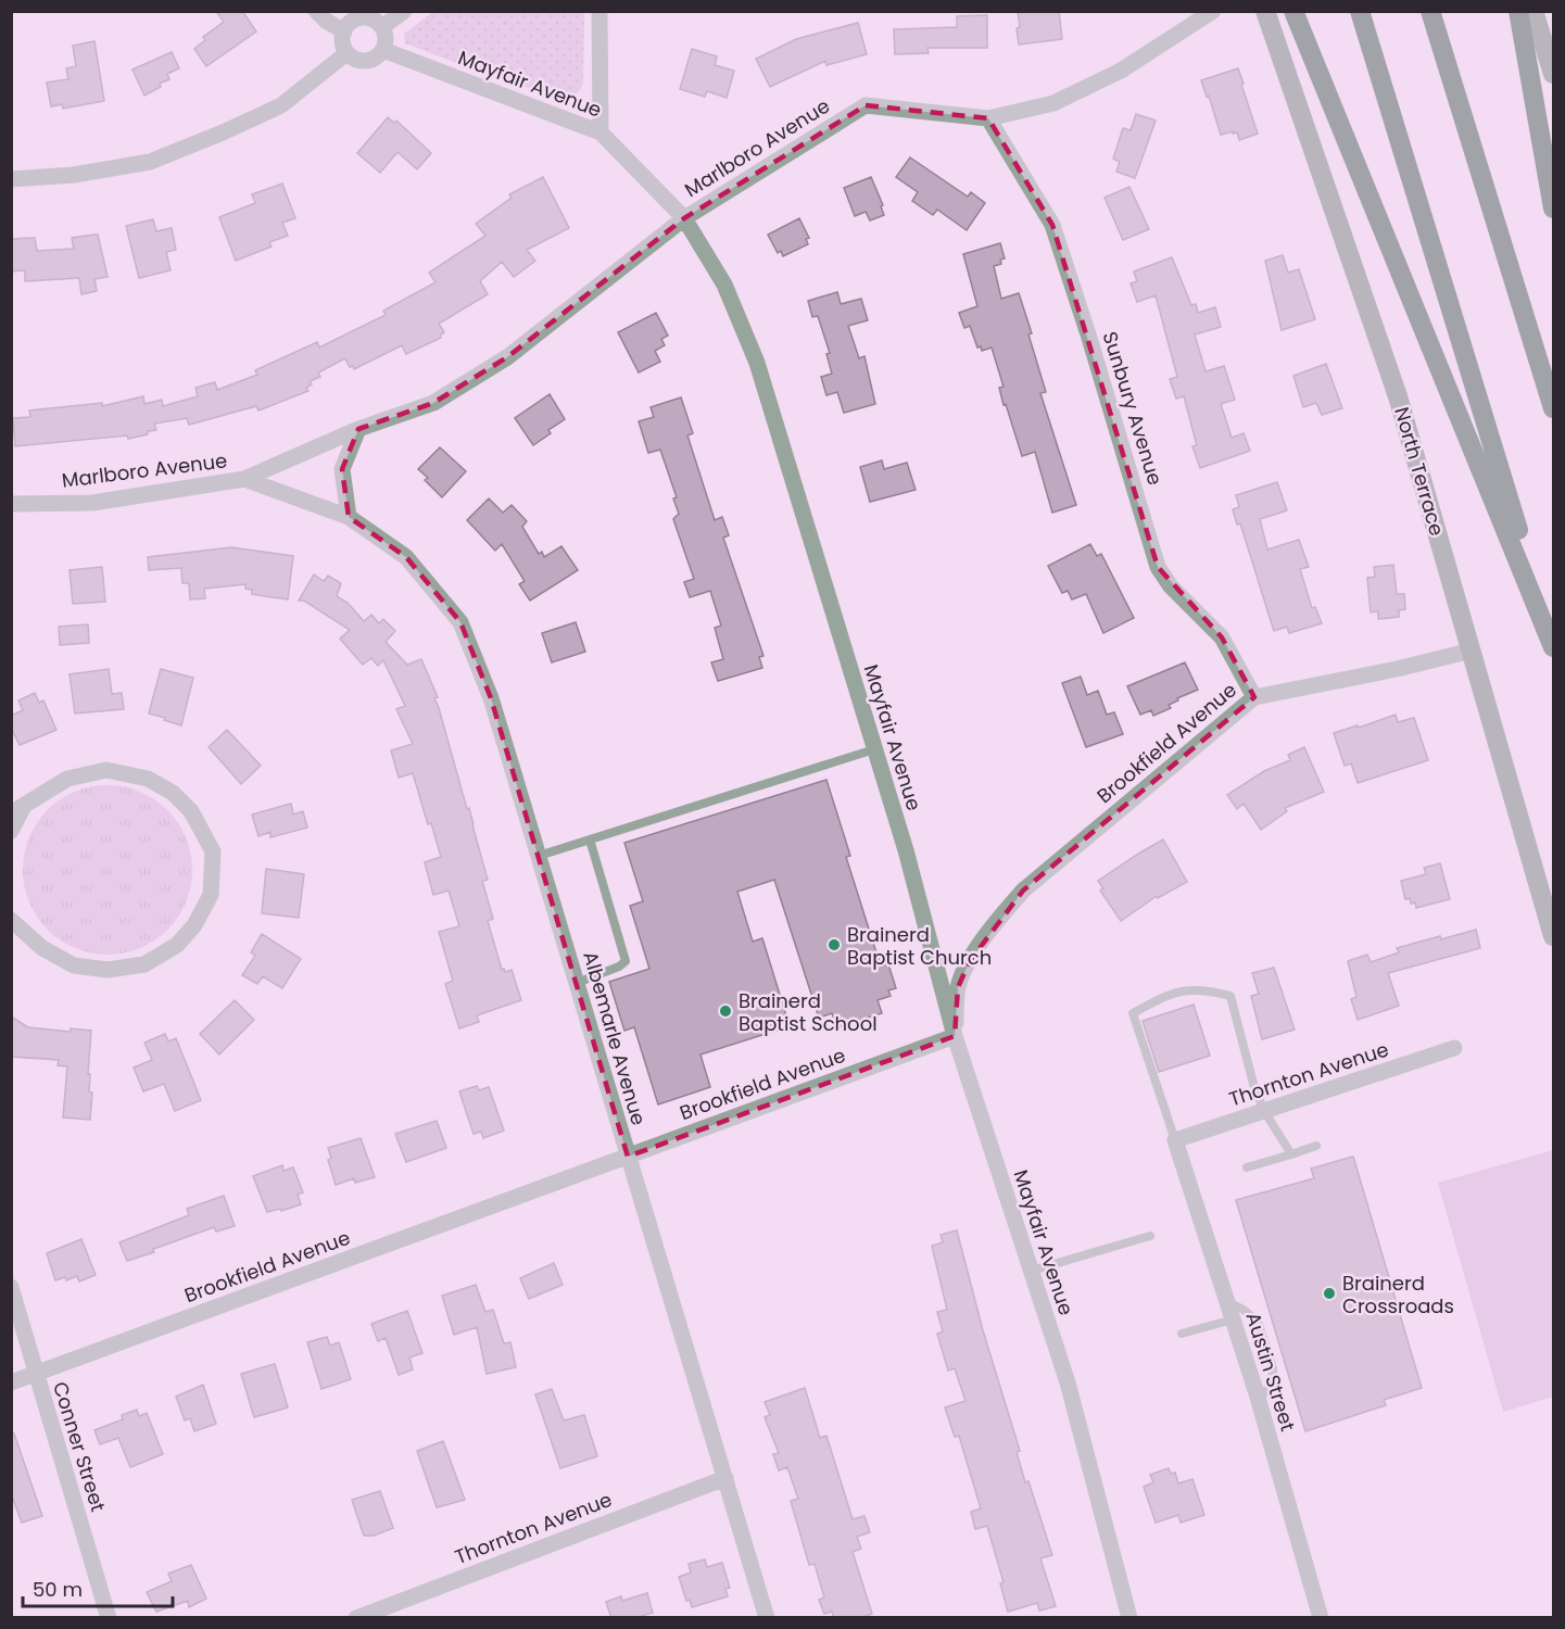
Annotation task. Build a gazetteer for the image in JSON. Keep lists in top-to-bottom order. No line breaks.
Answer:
{"streets":{"street":["Mayfair Avenue","Marlboro Avenue","Sunbury Avenue","North Terrace","Brookfield Avenue","Albemarle Avenue","Thornton Avenue","Austin Street","Conner Street"]},"crossings":[["Mayfair Avenue","Marlboro Avenue"],["Mayfair Avenue","Brookfield Avenue"],["Marlboro Avenue","Sunbury Avenue"],["Marlboro Avenue","Albemarle Avenue"],["Sunbury Avenue","Brookfield Avenue"],["North Terrace","Brookfield Avenue"],["Brookfield Avenue","Albemarle Avenue"],["Brookfield Avenue","Conner Street"],["Albemarle Avenue","Thornton Avenue"],["Thornton Avenue","Austin Street"]],"places":["Brainerd Baptist Church","Brainerd Baptist School","Brainerd Crossroads"],"scale_bar":"50 m"}
